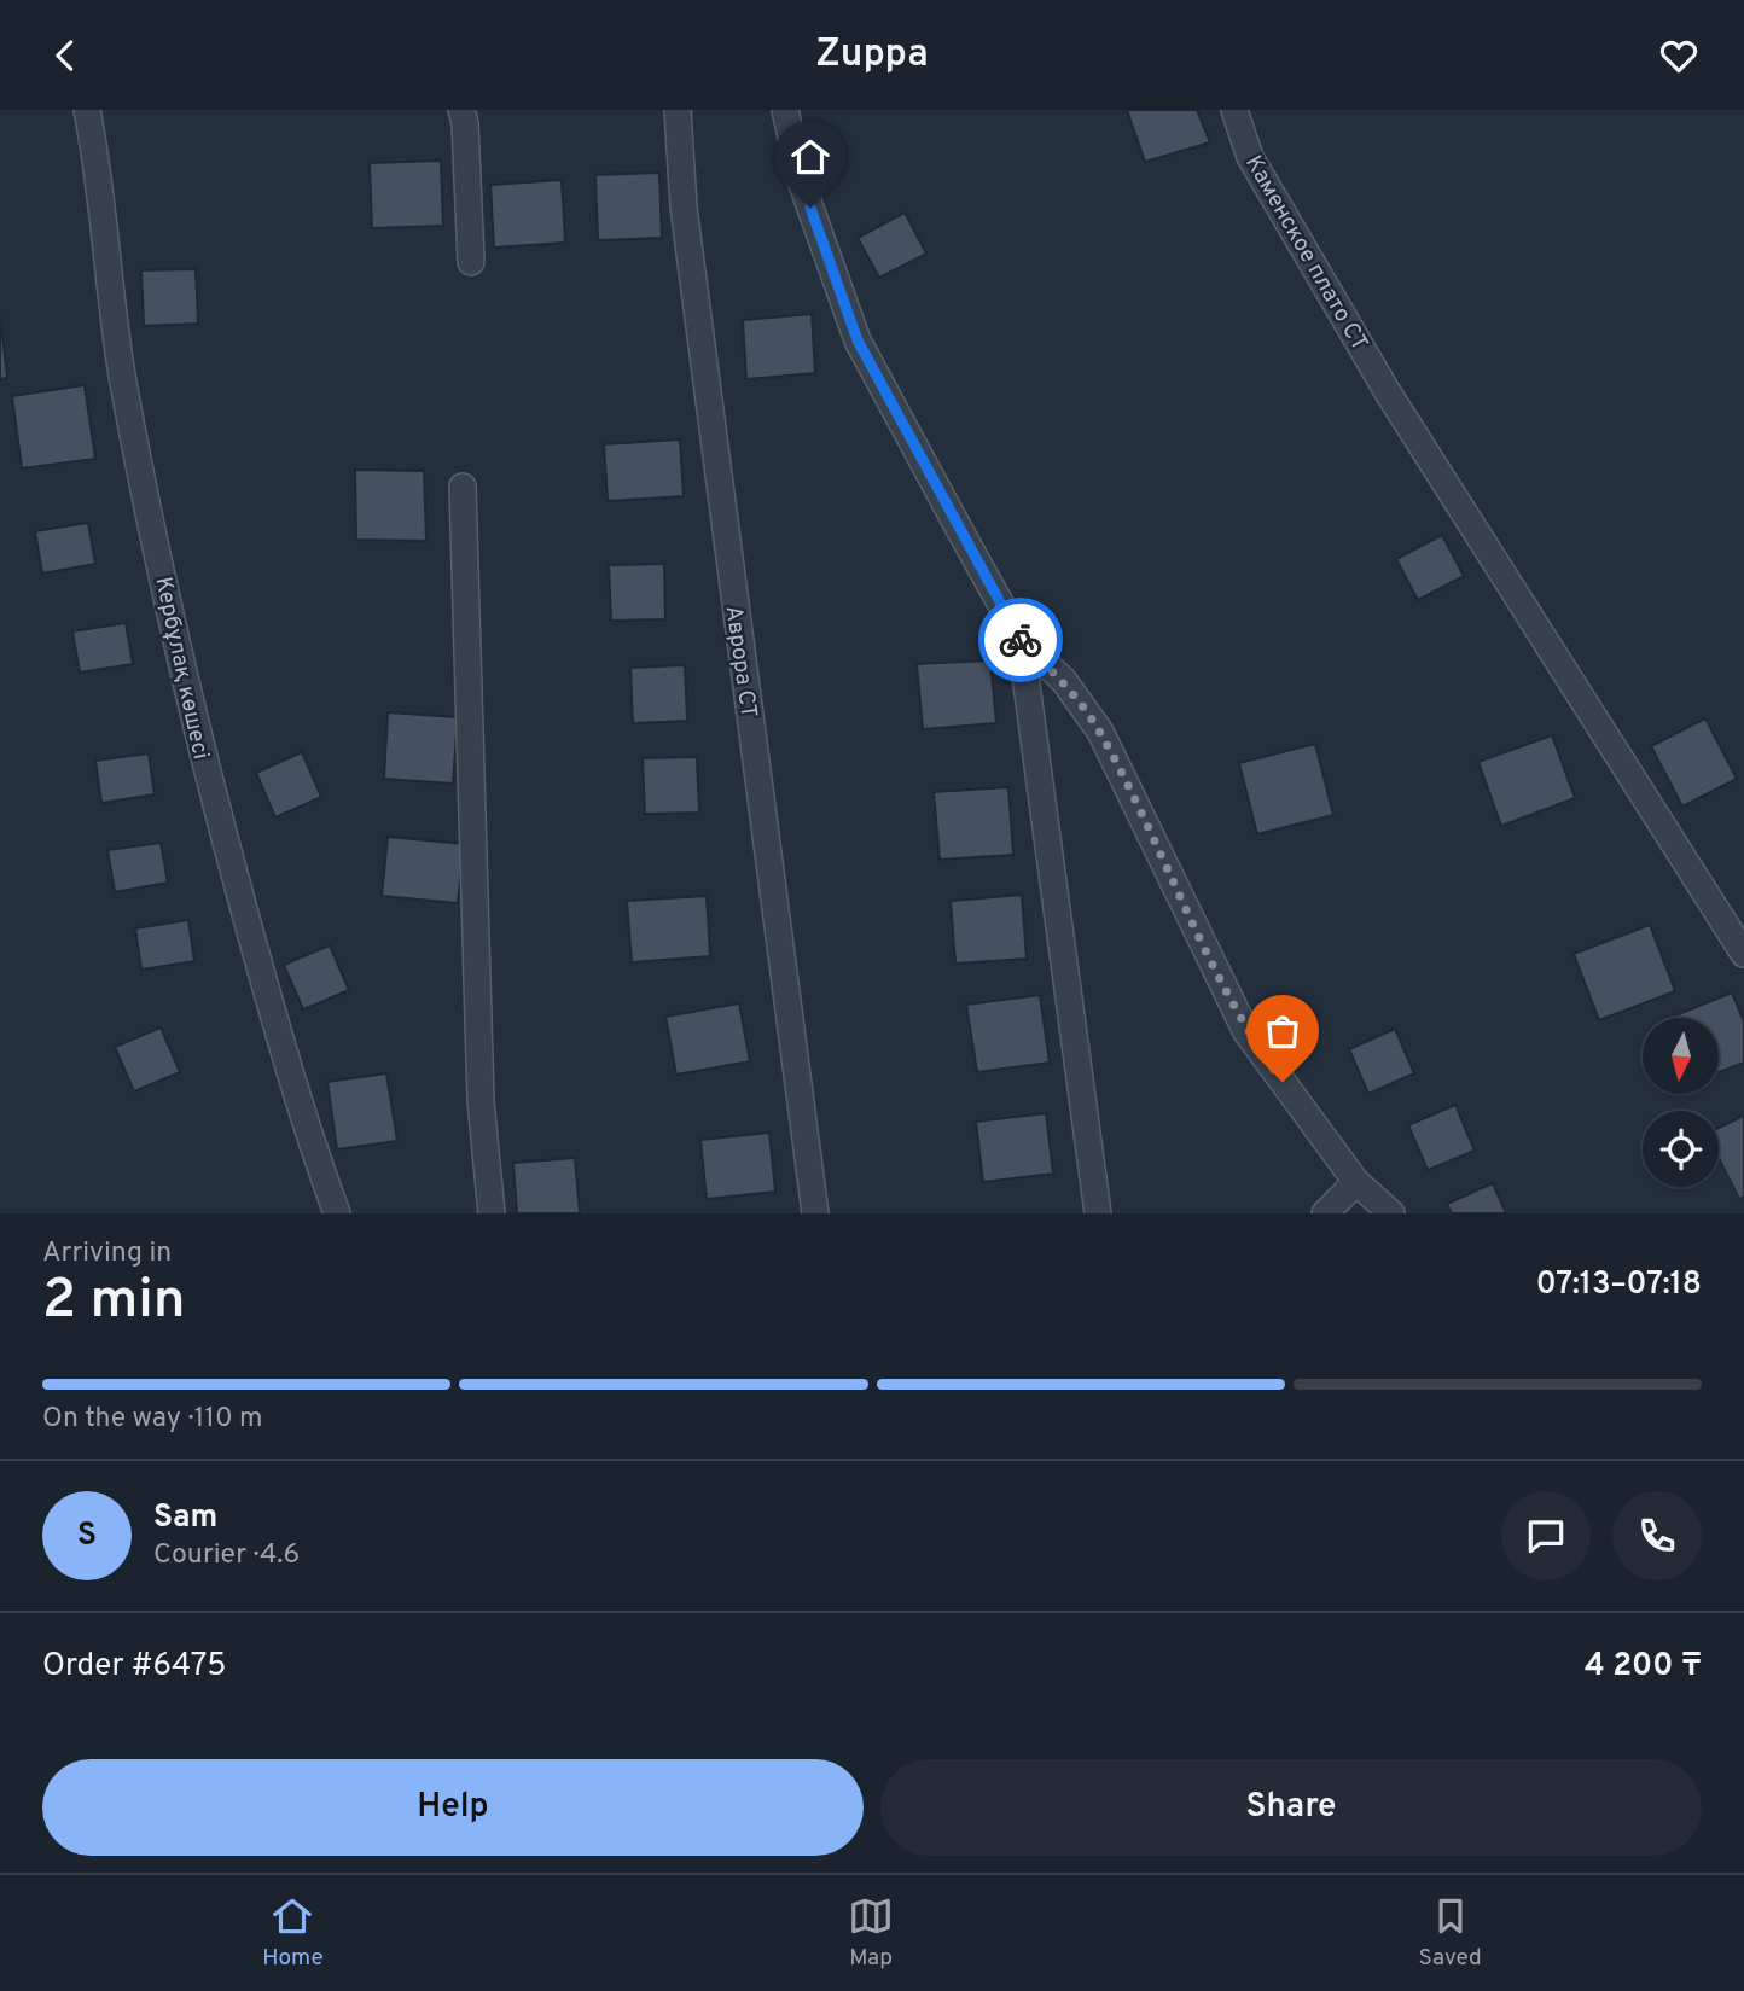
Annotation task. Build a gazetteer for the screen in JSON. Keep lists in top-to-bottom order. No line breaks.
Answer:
{"streets":{"street":["Каменское плато СТ","Аврора СТ","Кербұлақ көшесі"]},"north":"bottom","page":{"header":"Zuppa","heading":["2 min","Arriving in","07:13–07:18"],"panel":["Sam","Courier · 4.6","Order #6475","4 200 ₸"],"bar":"On the way · 110 m","round":"S","buttons":["Help","Share"],"tabs":["Home","Map","Saved"]}}
